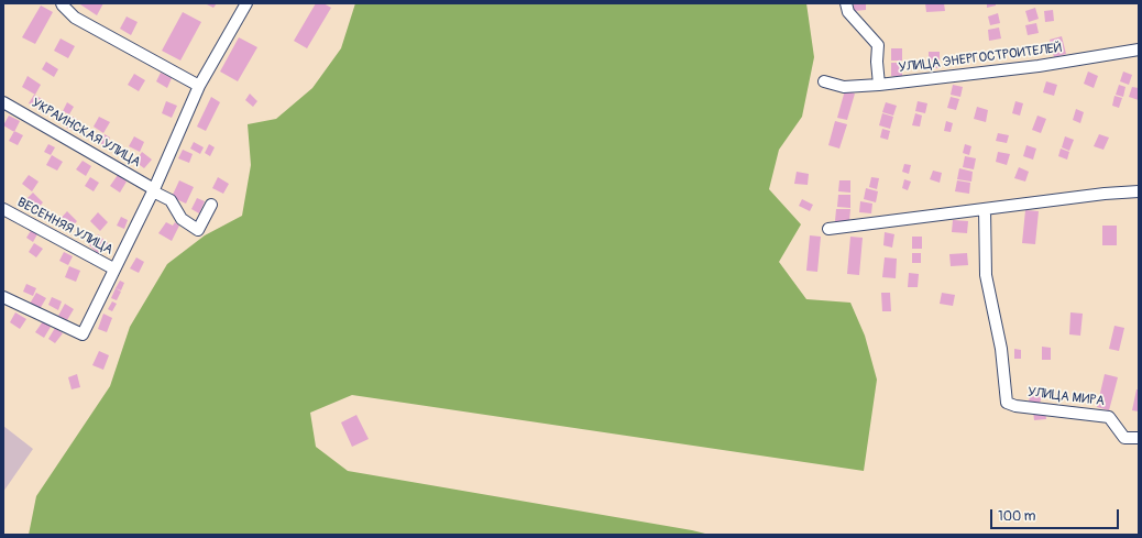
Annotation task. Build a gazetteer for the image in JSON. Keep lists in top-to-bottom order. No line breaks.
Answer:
{"streets":{"street":["УЛИЦА ЭНЕРГОСТРОИТЕЛЕЙ","УКРАИНСКАЯ УЛИЦА","ВЕСЕННЯЯ УЛИЦА","УЛИЦА МИРА"]},"scale_bar":"100 m"}
